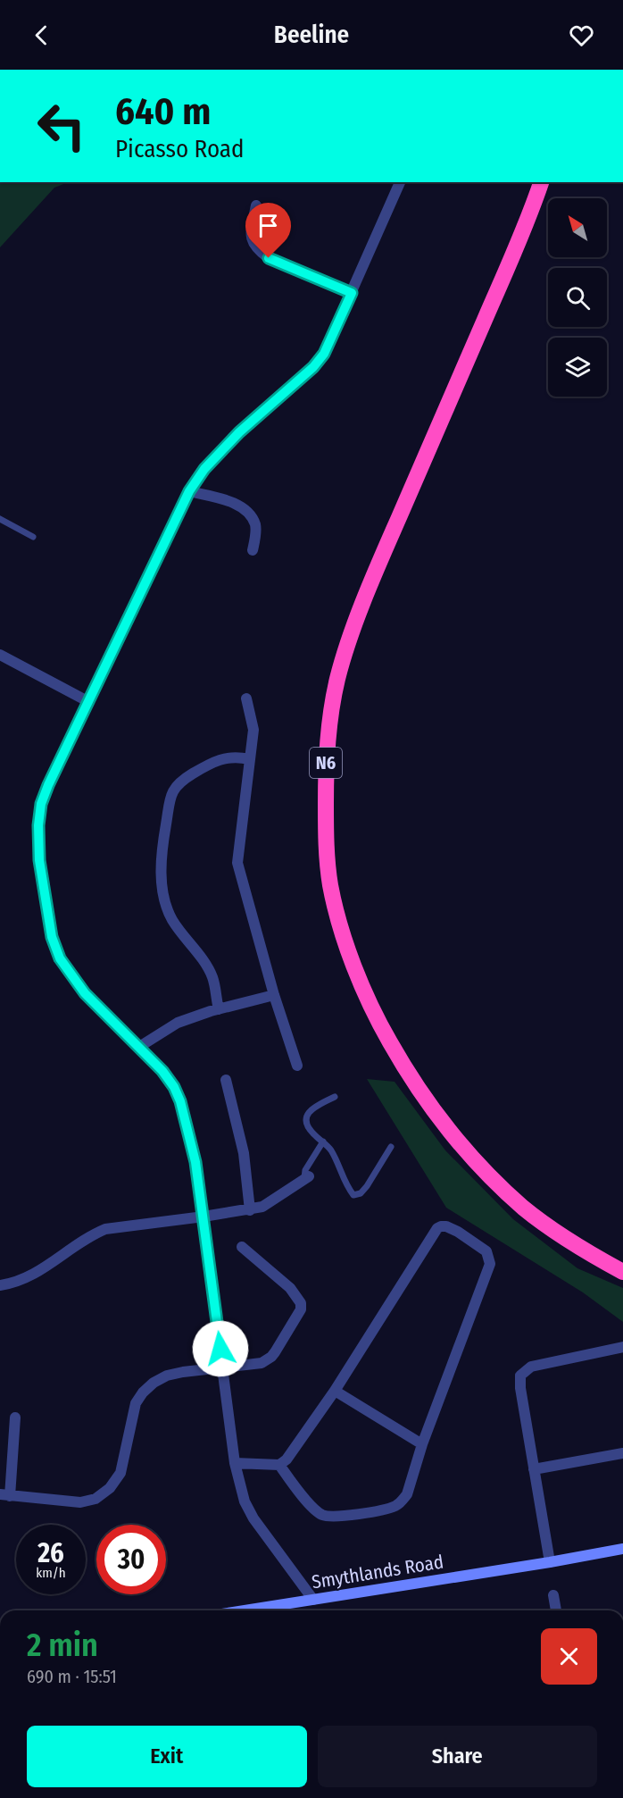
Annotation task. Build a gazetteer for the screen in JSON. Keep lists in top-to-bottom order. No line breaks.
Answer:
{"streets":{"highway":["N6"],"main road":["Smythlands Road"]},"north":"top left","page":{"header":"Beeline","turn":["640 m","Picasso Road"],"speed":"26 km/h","limit":"30","heading":["2 min","690 m · 15:51"],"buttons":["Exit","Share"]}}
